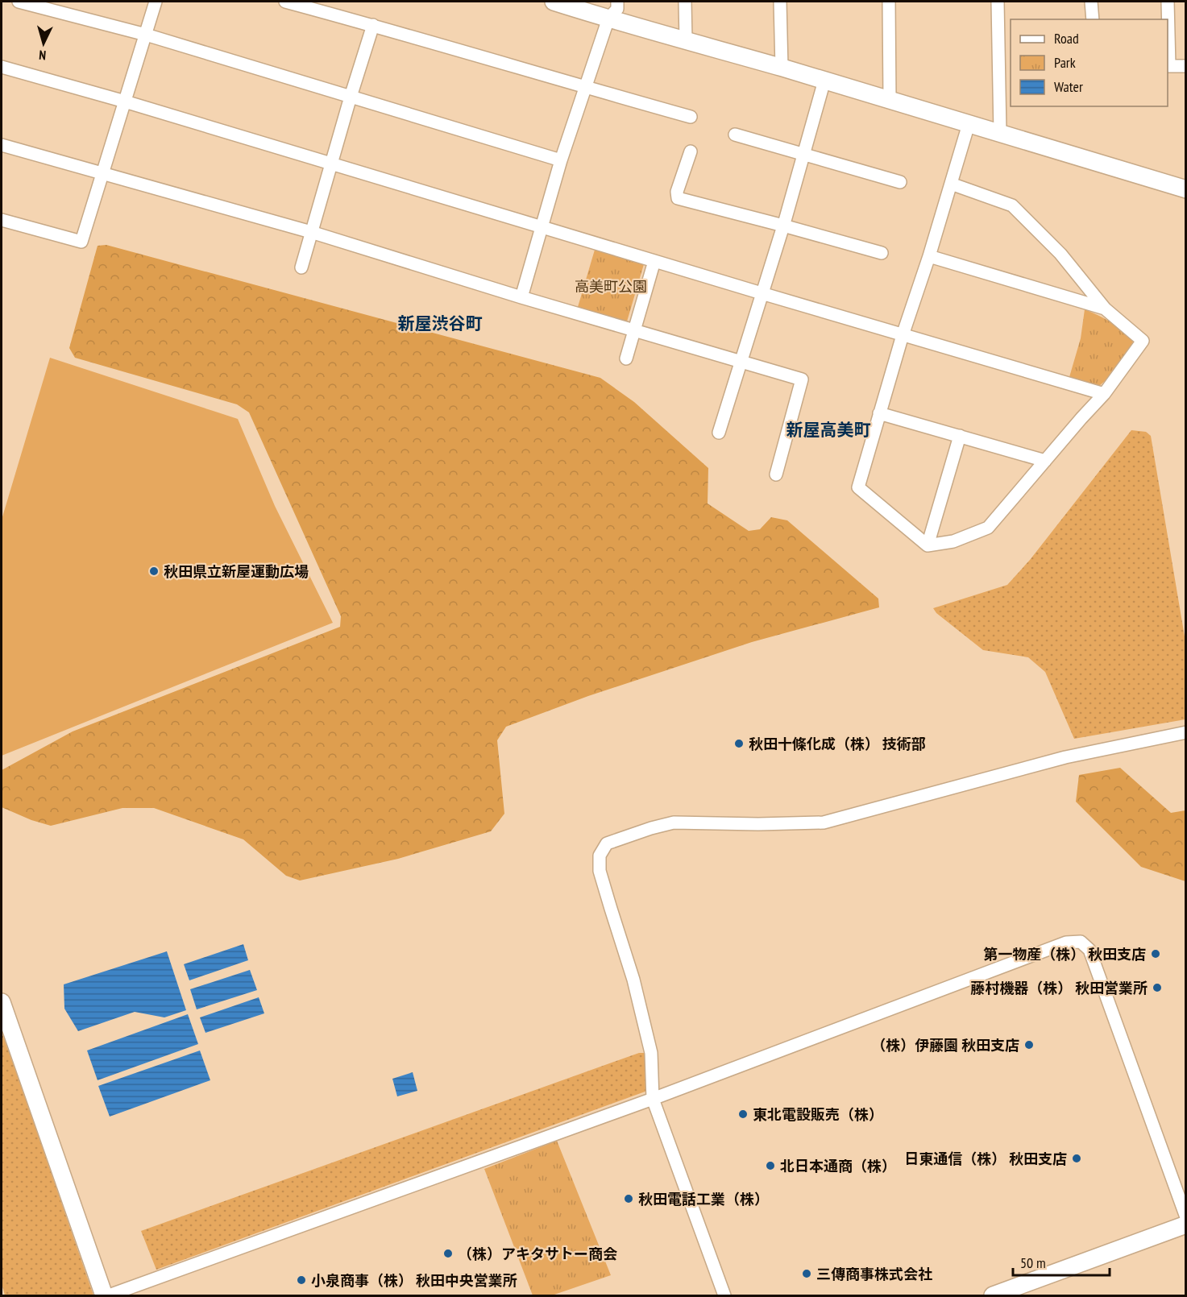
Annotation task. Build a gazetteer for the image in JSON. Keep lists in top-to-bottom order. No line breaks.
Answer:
{"districts":["新屋渋谷町","新屋高美町"],"parks":["高美町公園"],"places":["秋田県立新屋運動広場","秋田十條化成（株） 技術部","第一物産（株） 秋田支店","藤村機器（株） 秋田営業所","（株）伊藤園 秋田支店","東北電設販売（株）","日東通信（株） 秋田支店","北日本通商（株）","秋田電話工業（株）","（株）アキタサトー商会","三傳商事株式会社","小泉商事（株） 秋田中央営業所"],"legend":["Road","Park","Water"],"scale_bar":"50 m","north":"bottom"}
